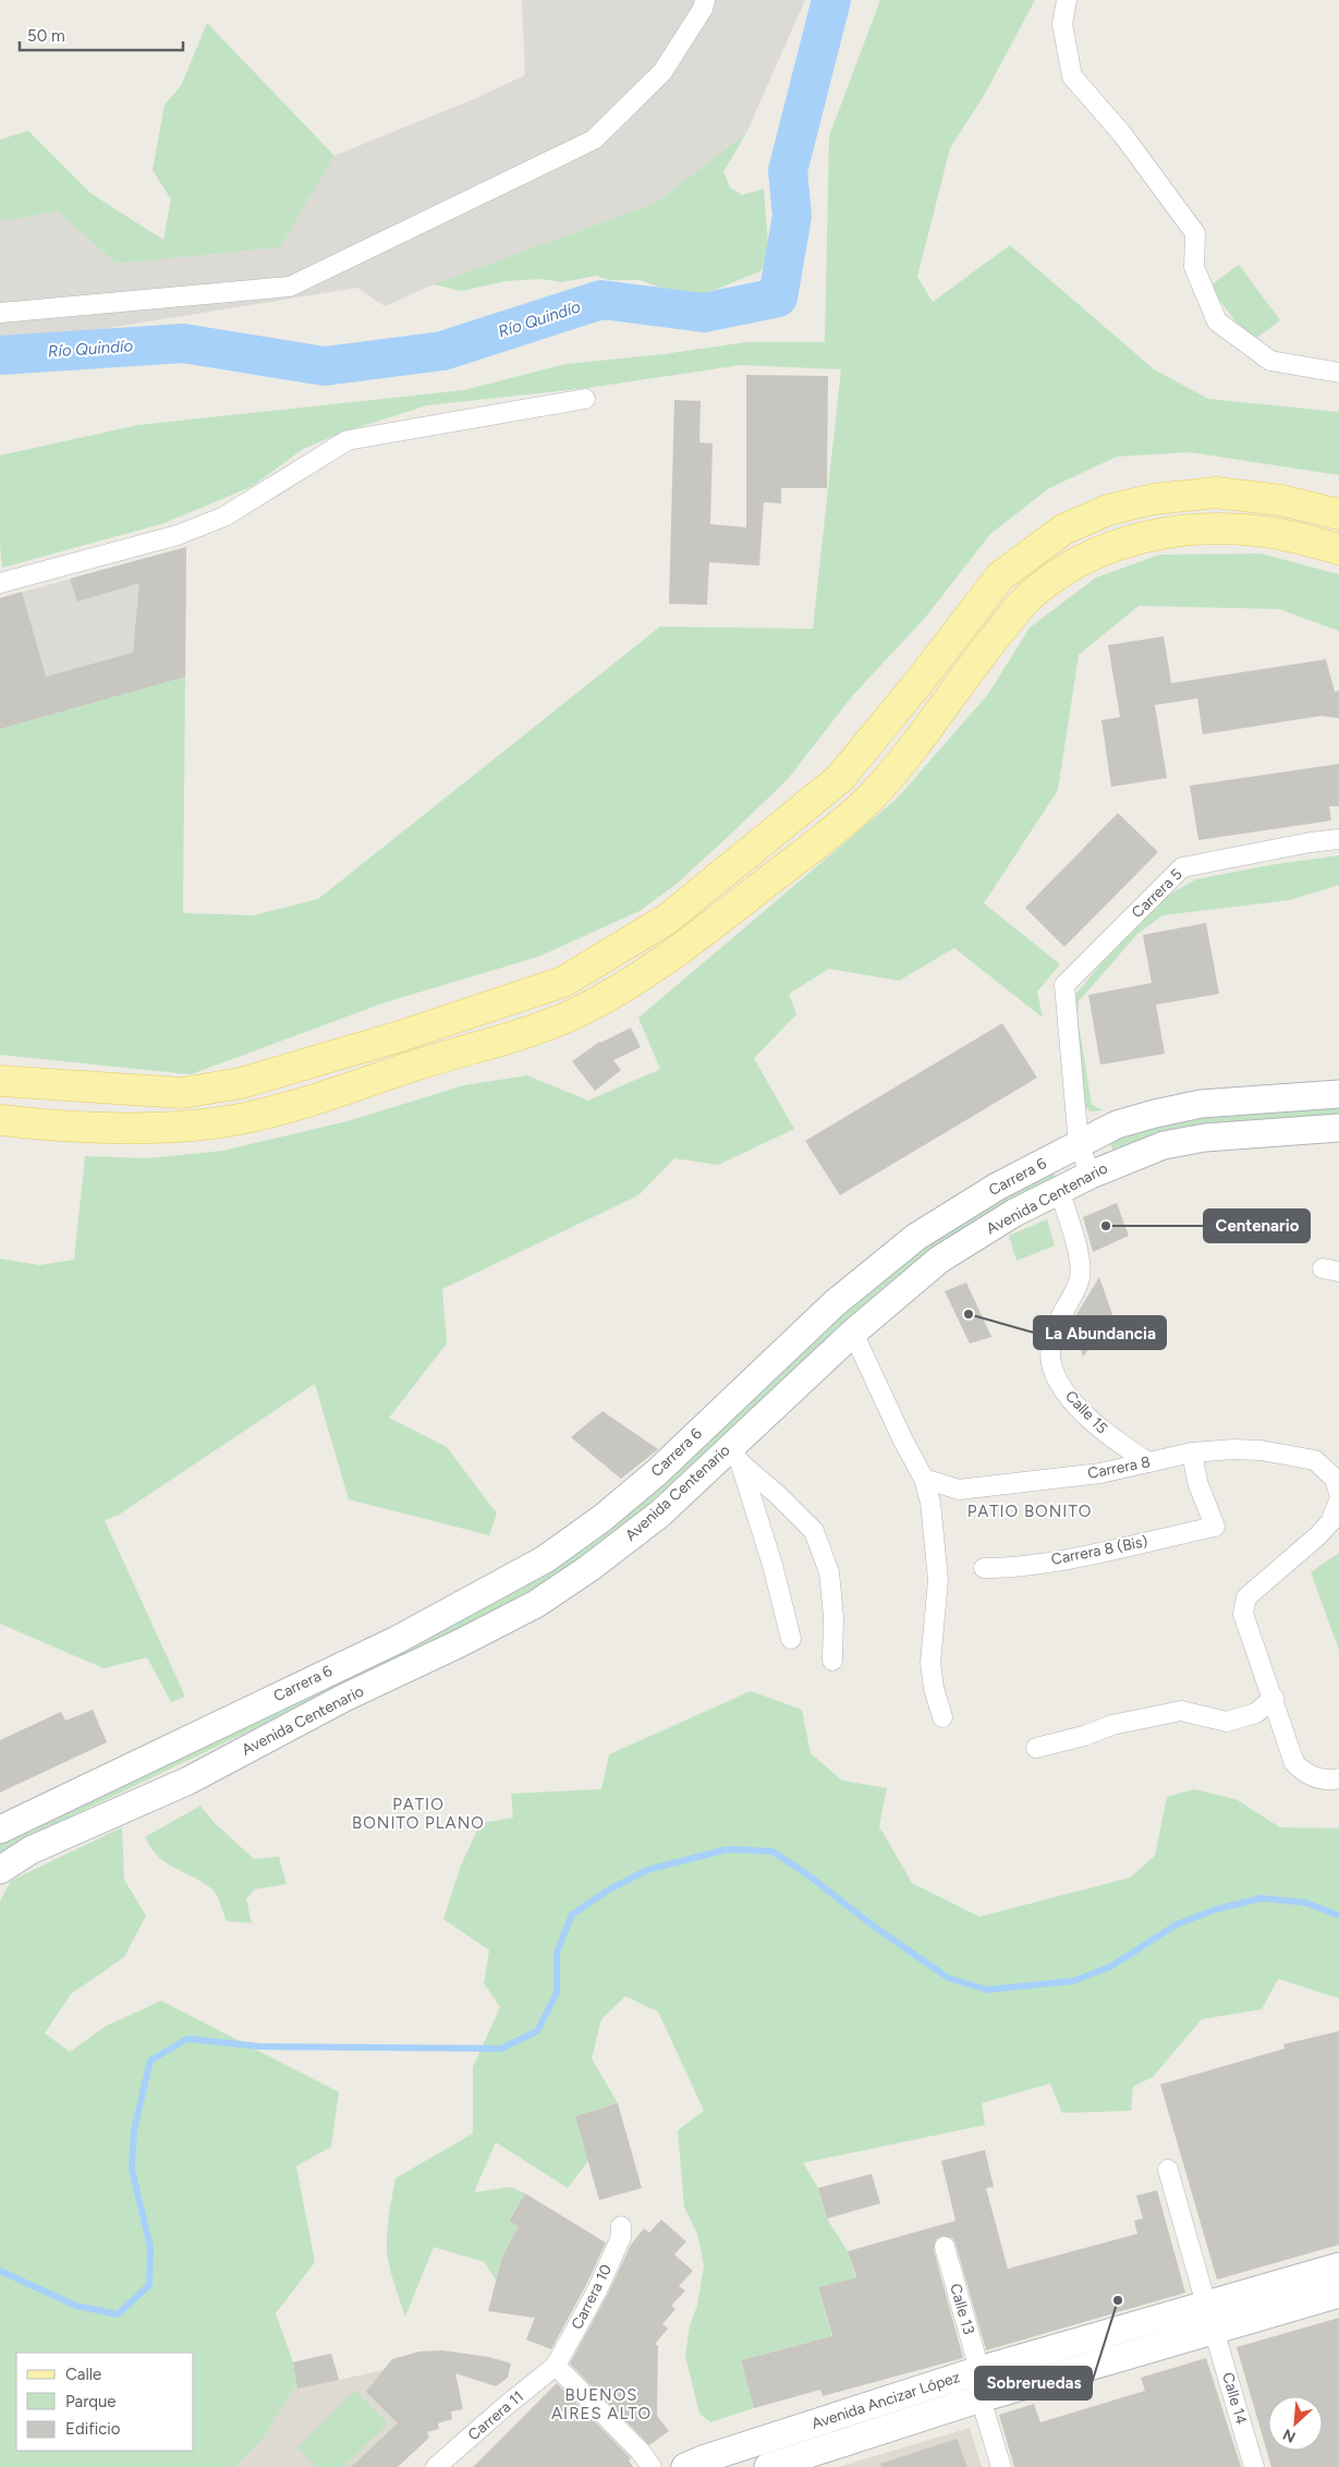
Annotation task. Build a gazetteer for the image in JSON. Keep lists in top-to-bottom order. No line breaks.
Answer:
{"streets":{"main road":["Carrera 6","Avenida Centenario","Avenida Ancizar López"],"street":["Carrera 5","Calle 15","Carrera 8","Carrera 8 (Bis)","Carrera 10","Calle 13","Calle 14","Carrera 11"]},"crossings":[["Carrera 5","Carrera 6"],["Avenida Centenario","Calle 15"],["Calle 15","Carrera 8"],["Carrera 8","Carrera 8 (Bis)"],["Carrera 10","Carrera 11"],["Calle 13","Avenida Ancizar López"],["Calle 14","Avenida Ancizar López"]],"districts":["PATIO BONITO","PATIO BONITO PLANO","BUENOS AIRES ALTO"],"water":["Río Quindío"],"places":["Centenario","La Abundancia","Sobreruedas"],"legend":["Calle","Parque","Edificio"],"scale_bar":"50 m","north":"bottom left"}
